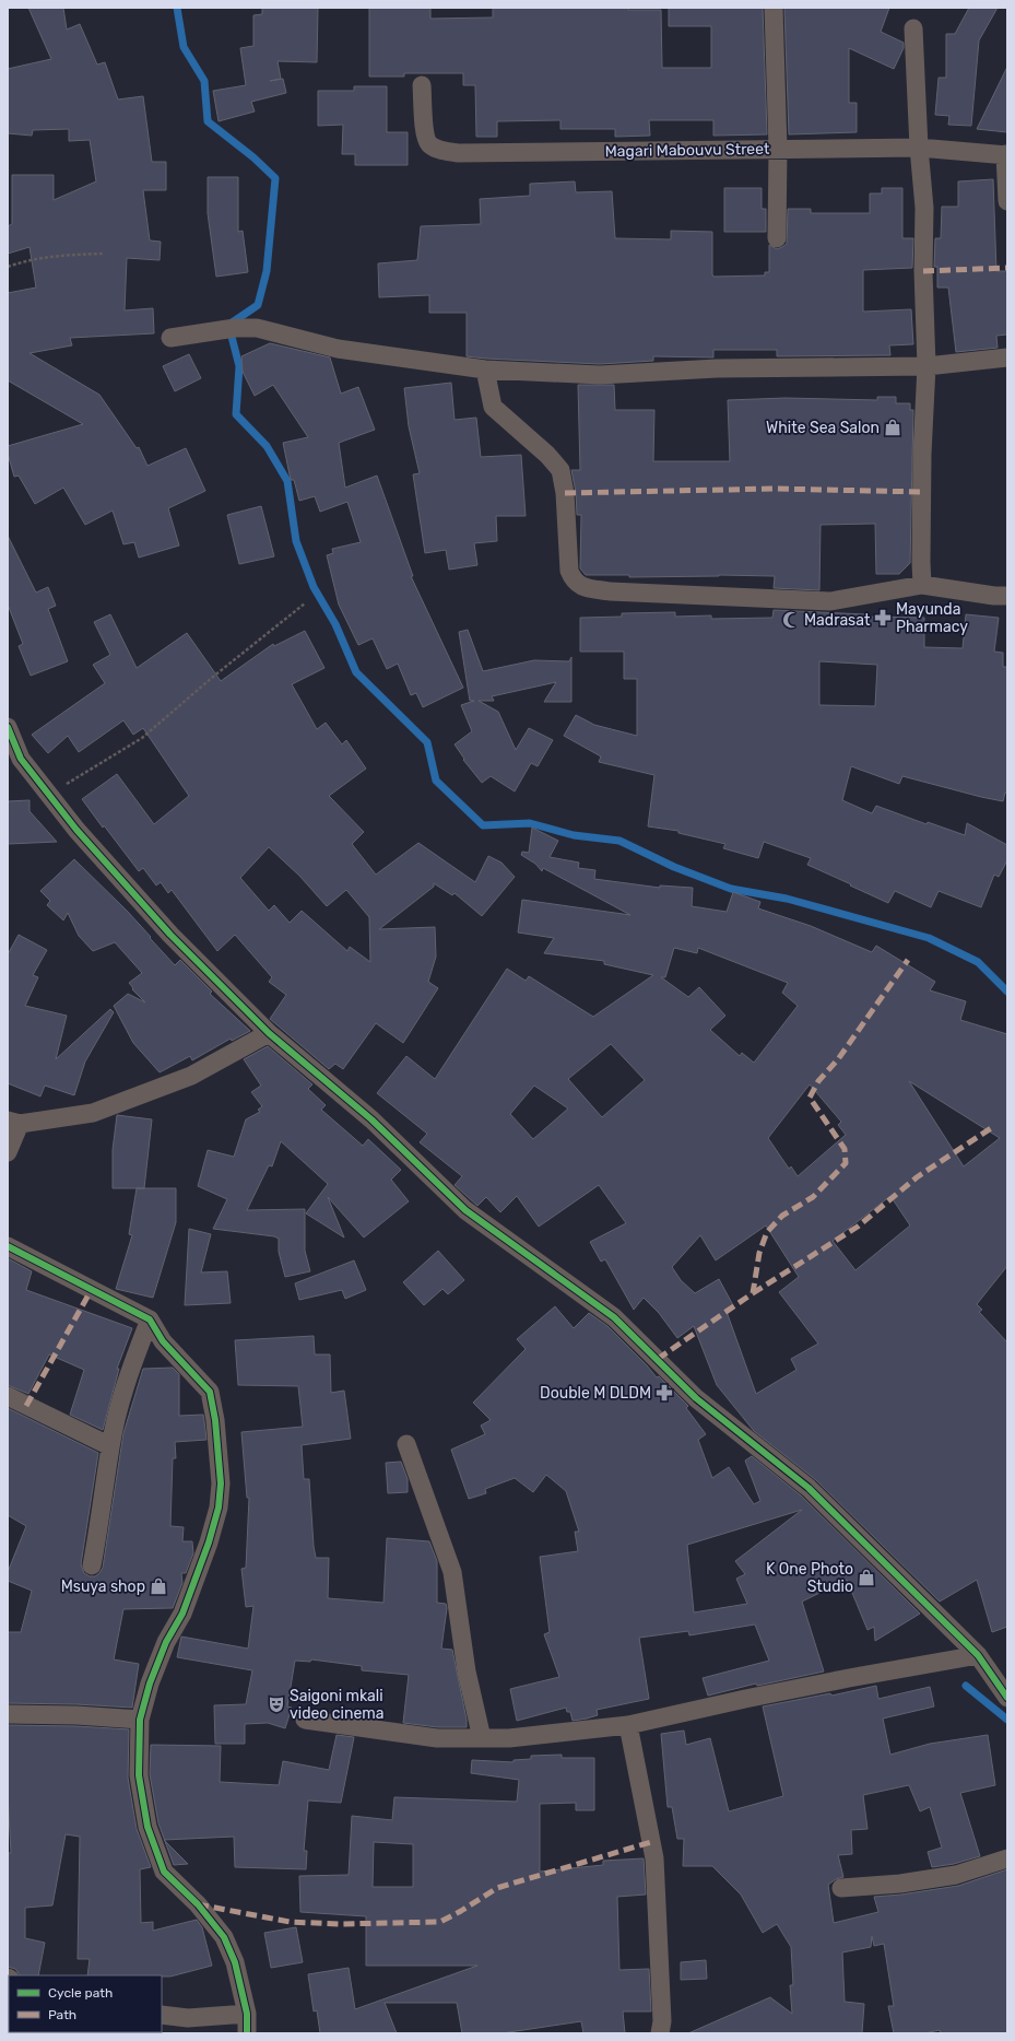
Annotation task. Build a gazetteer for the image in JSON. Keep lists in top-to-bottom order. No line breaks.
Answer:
{"streets":{"street":["Magari Mabouvu Street"]},"places":{"shop":["White Sea Salon","K One Photo Studio","Msuya shop"],"pharmacy":["Mayunda Pharmacy","Double M DLDM"],"mosque":["Madrasat"],"theatre":["Saigoni mkali video cinema"]},"legend":["Cycle path","Path"]}
